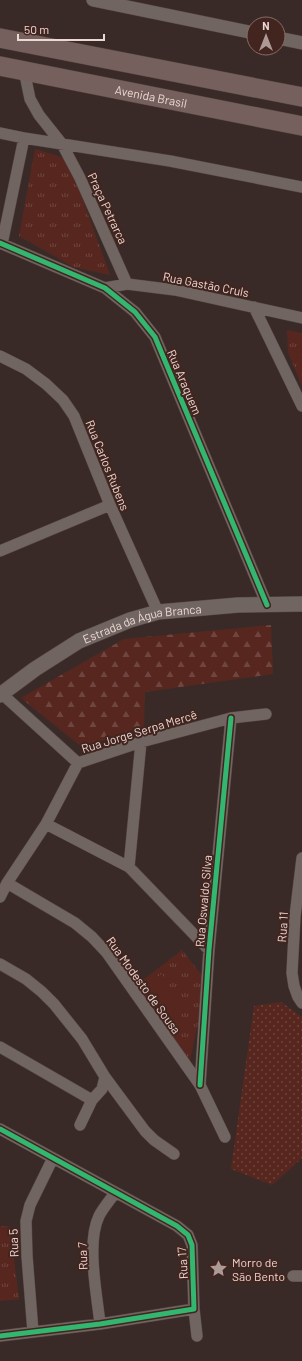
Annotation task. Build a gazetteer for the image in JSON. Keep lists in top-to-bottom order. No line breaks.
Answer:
{"streets":{"highway":["Avenida Brasil"],"main road":["Estrada da Água Branca"],"street":["Praça Petrarca","Rua Gastão Cruls","Rua Araquem","Rua Carlos Rubens","Rua Jorge Serpa Mercê","Rua Oswaldo Silva","Rua 11","Rua Modesto de Sousa","Rua 5","Rua 7","Rua 17"]},"crossings":[["Avenida Brasil","Praça Petrarca"],["Praça Petrarca","Rua Gastão Cruls"],["Rua Gastão Cruls","Rua Araquem"],["Rua Araquem","Estrada da Água Branca"],["Rua Carlos Rubens","Estrada da Água Branca"],["Rua Jorge Serpa Mercê","Rua Oswaldo Silva"],["Rua Jorge Serpa Mercê","Rua Modesto de Sousa"],["Rua Oswaldo Silva","Rua Modesto de Sousa"],["Rua 5","Rua 17"],["Rua 7","Rua 17"]],"places":{"place":["Morro de São Bento"]},"scale_bar":"50 m","north":"top"}
